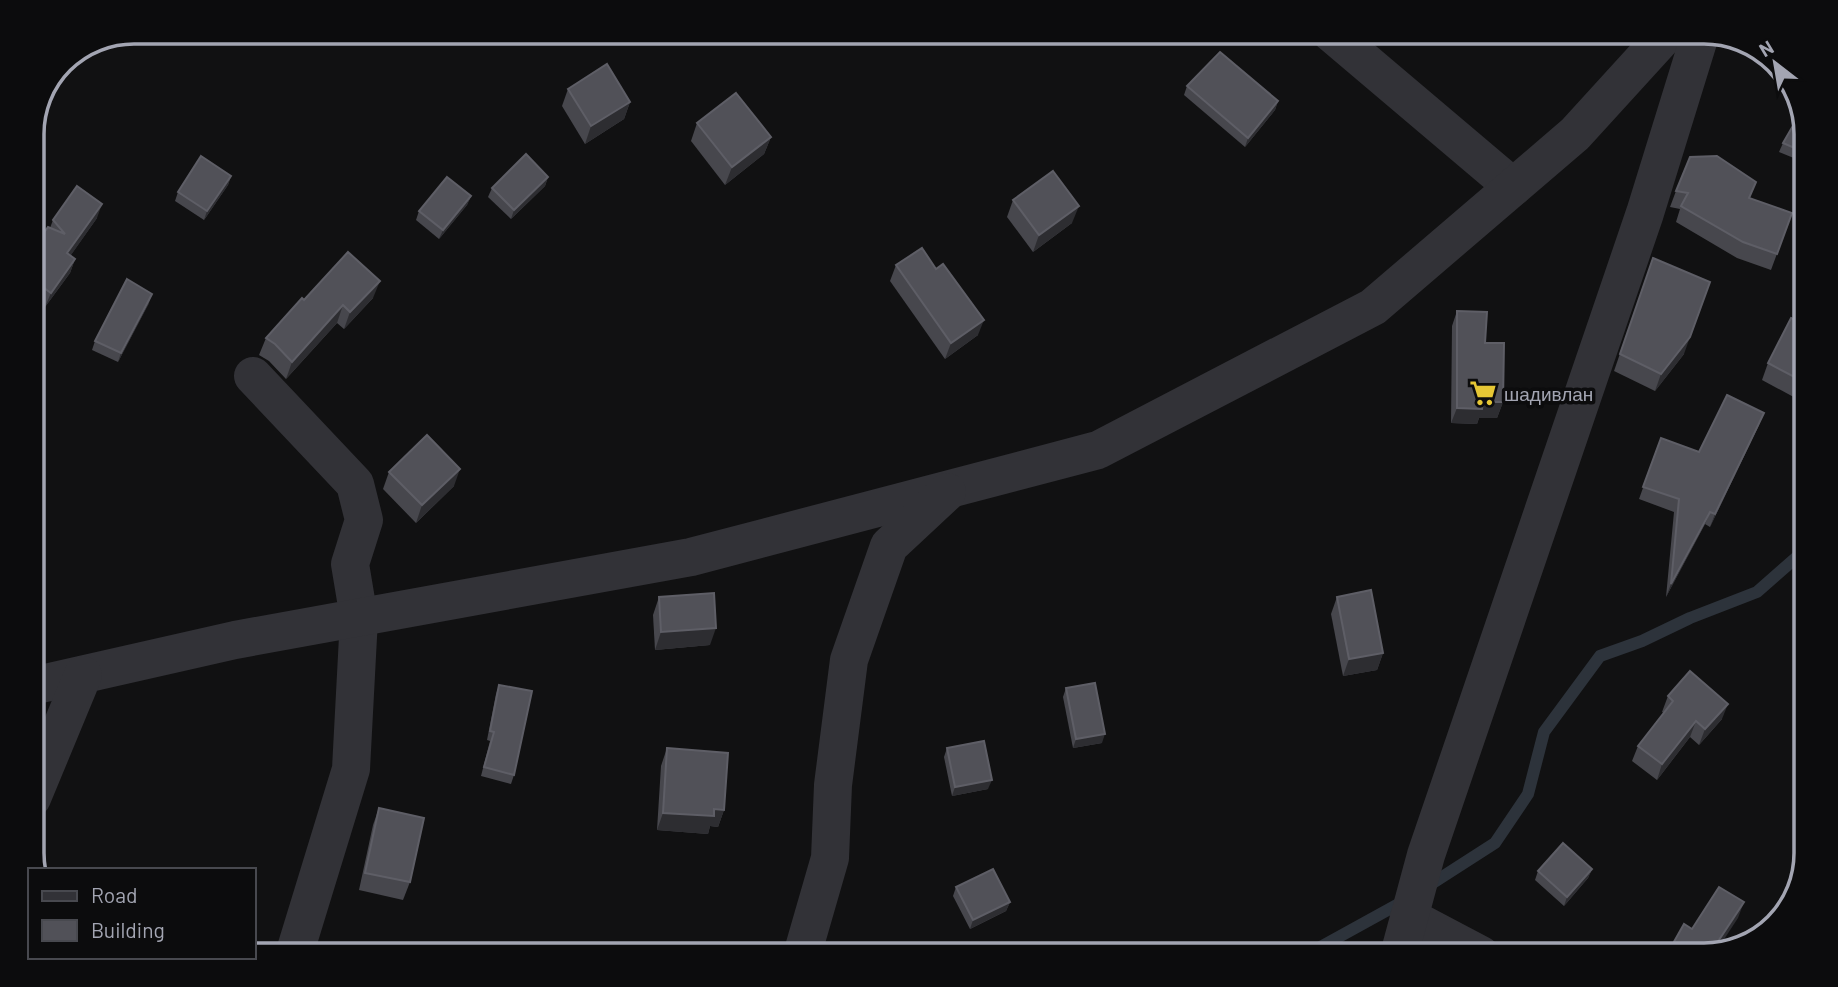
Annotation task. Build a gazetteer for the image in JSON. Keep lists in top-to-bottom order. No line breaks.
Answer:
{"places":{"supermarket":["шадивлан"]},"legend":["Road","Building"],"north":"top left"}
